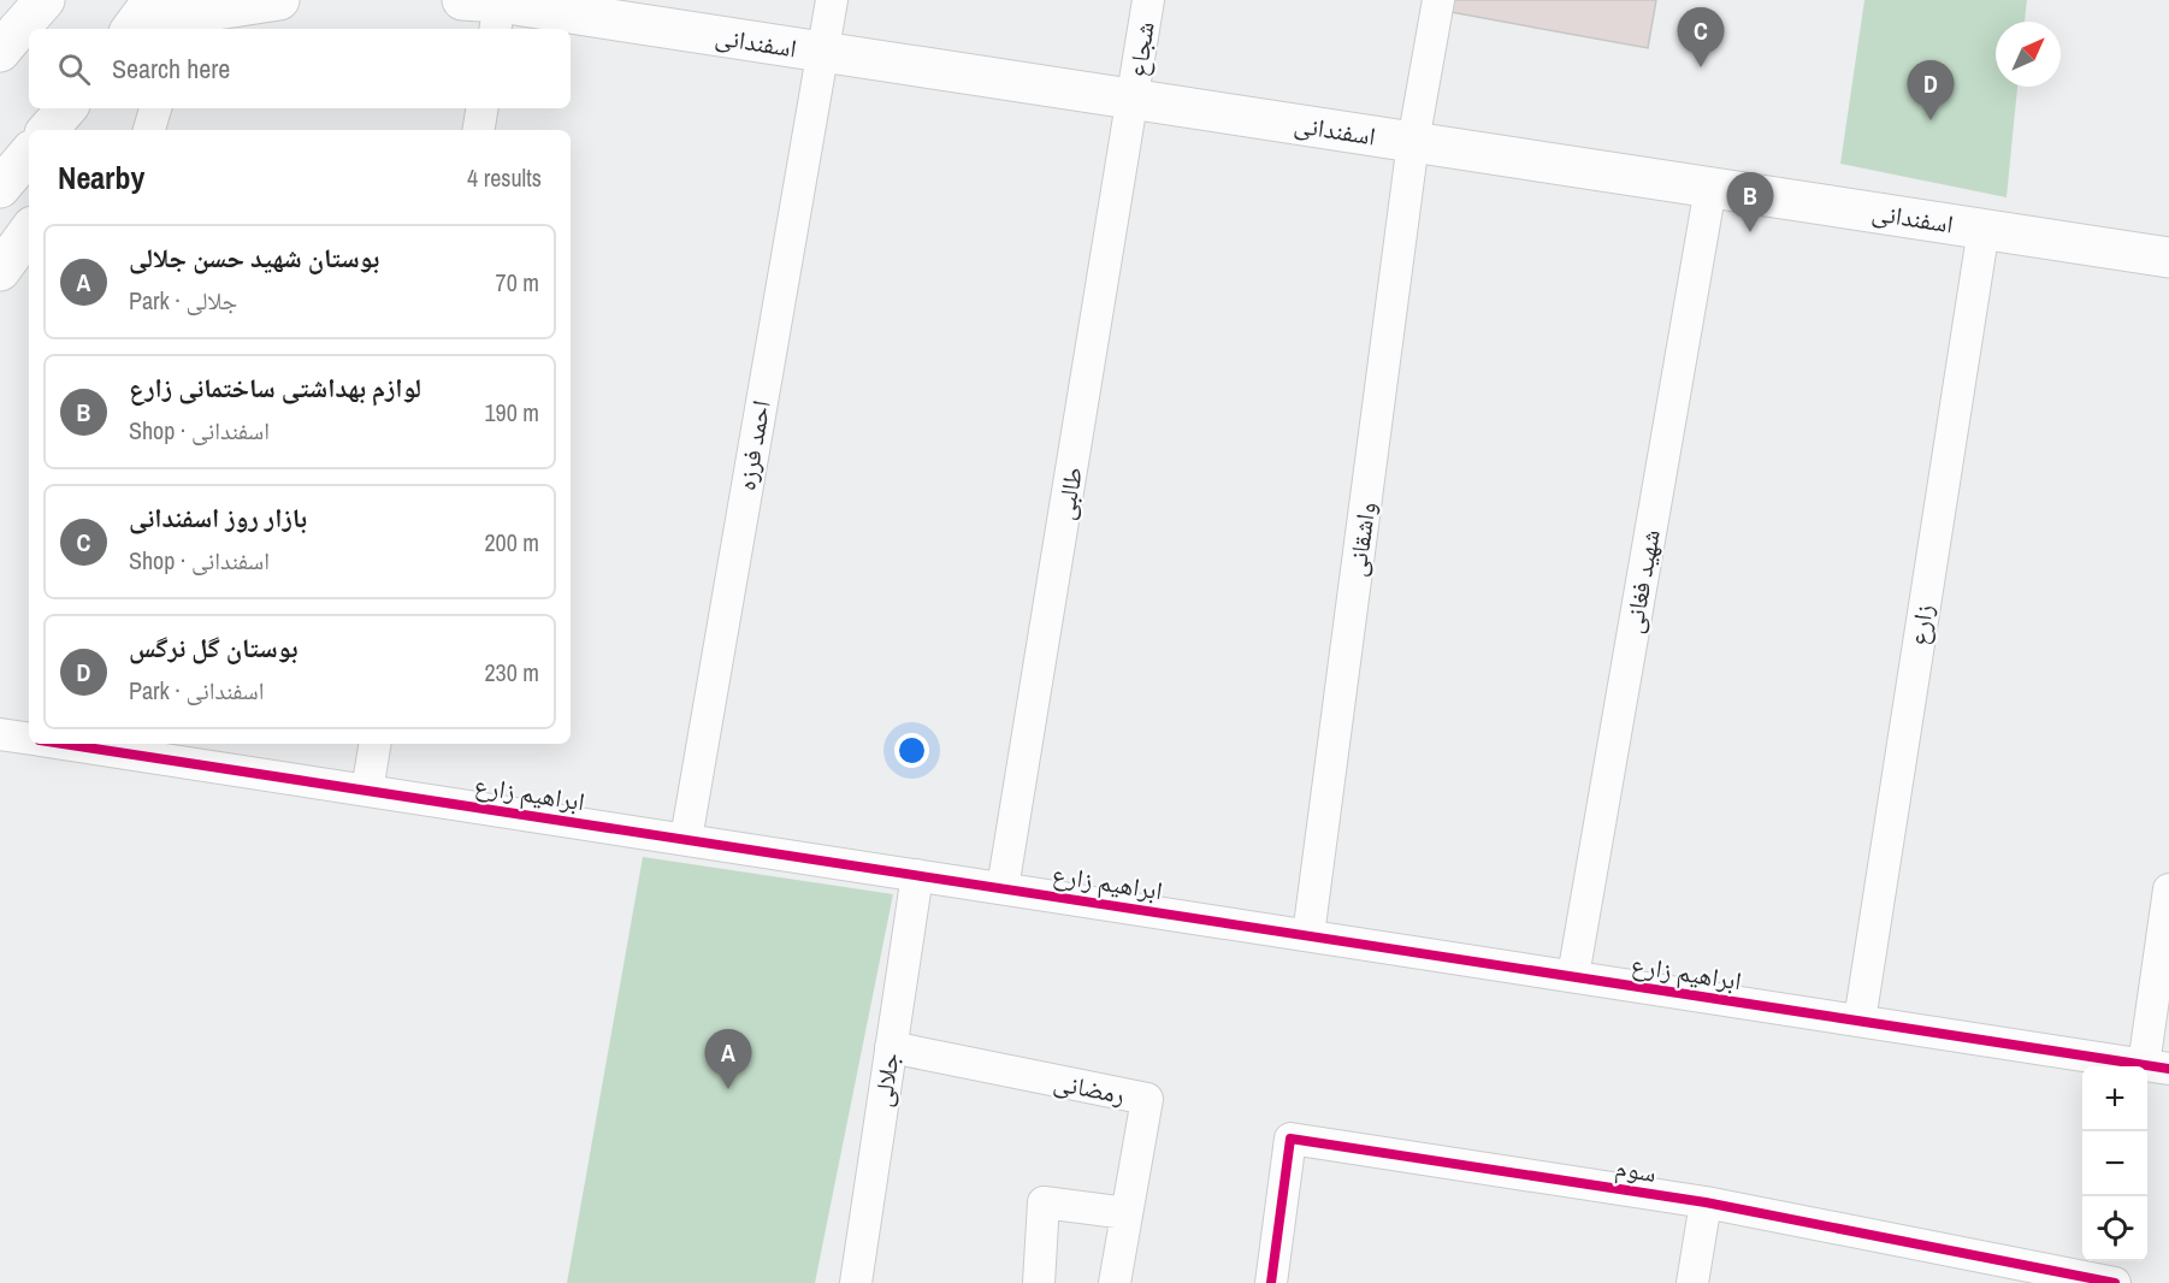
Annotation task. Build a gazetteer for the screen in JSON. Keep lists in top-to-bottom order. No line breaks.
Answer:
{"streets":{"main road":["اسفندانی"],"street":["شجاع","احمد فرزه","طالبی","واشقانی","شهید فغانی","زارع","ابراهیم زارع","جلالی","رمضانی","سوم"]},"crossings":[["اسفندانی","شجاع"],["اسفندانی","احمد فرزه"],["اسفندانی","طالبی"],["اسفندانی","واشقانی"],["اسفندانی","شهید فغانی"],["اسفندانی","زارع"],["شجاع","طالبی"],["احمد فرزه","ابراهیم زارع"],["طالبی","ابراهیم زارع"],["واشقانی","ابراهیم زارع"],["شهید فغانی","ابراهیم زارع"],["زارع","ابراهیم زارع"],["ابراهیم زارع","جلالی"],["جلالی","رمضانی"]],"north":"top right","page":{"pins":["C","D","B","A"],"search":"Search here","heading":["Nearby","4 results"],"list":[{"mark":"A","name":"بوستان شهید حسن جلالی","note":"Park · جلالی","value":"70 m"},{"mark":"B","name":"لوازم بهداشتی ساختمانی زارع","note":"Shop · اسفندانی","value":"190 m"},{"mark":"C","name":"بازار روز اسفندانی","note":"Shop · اسفندانی","value":"200 m"},{"mark":"D","name":"بوستان گل نرگس","note":"Park · اسفندانی","value":"230 m"}],"map_buttons":["+","−"]}}
